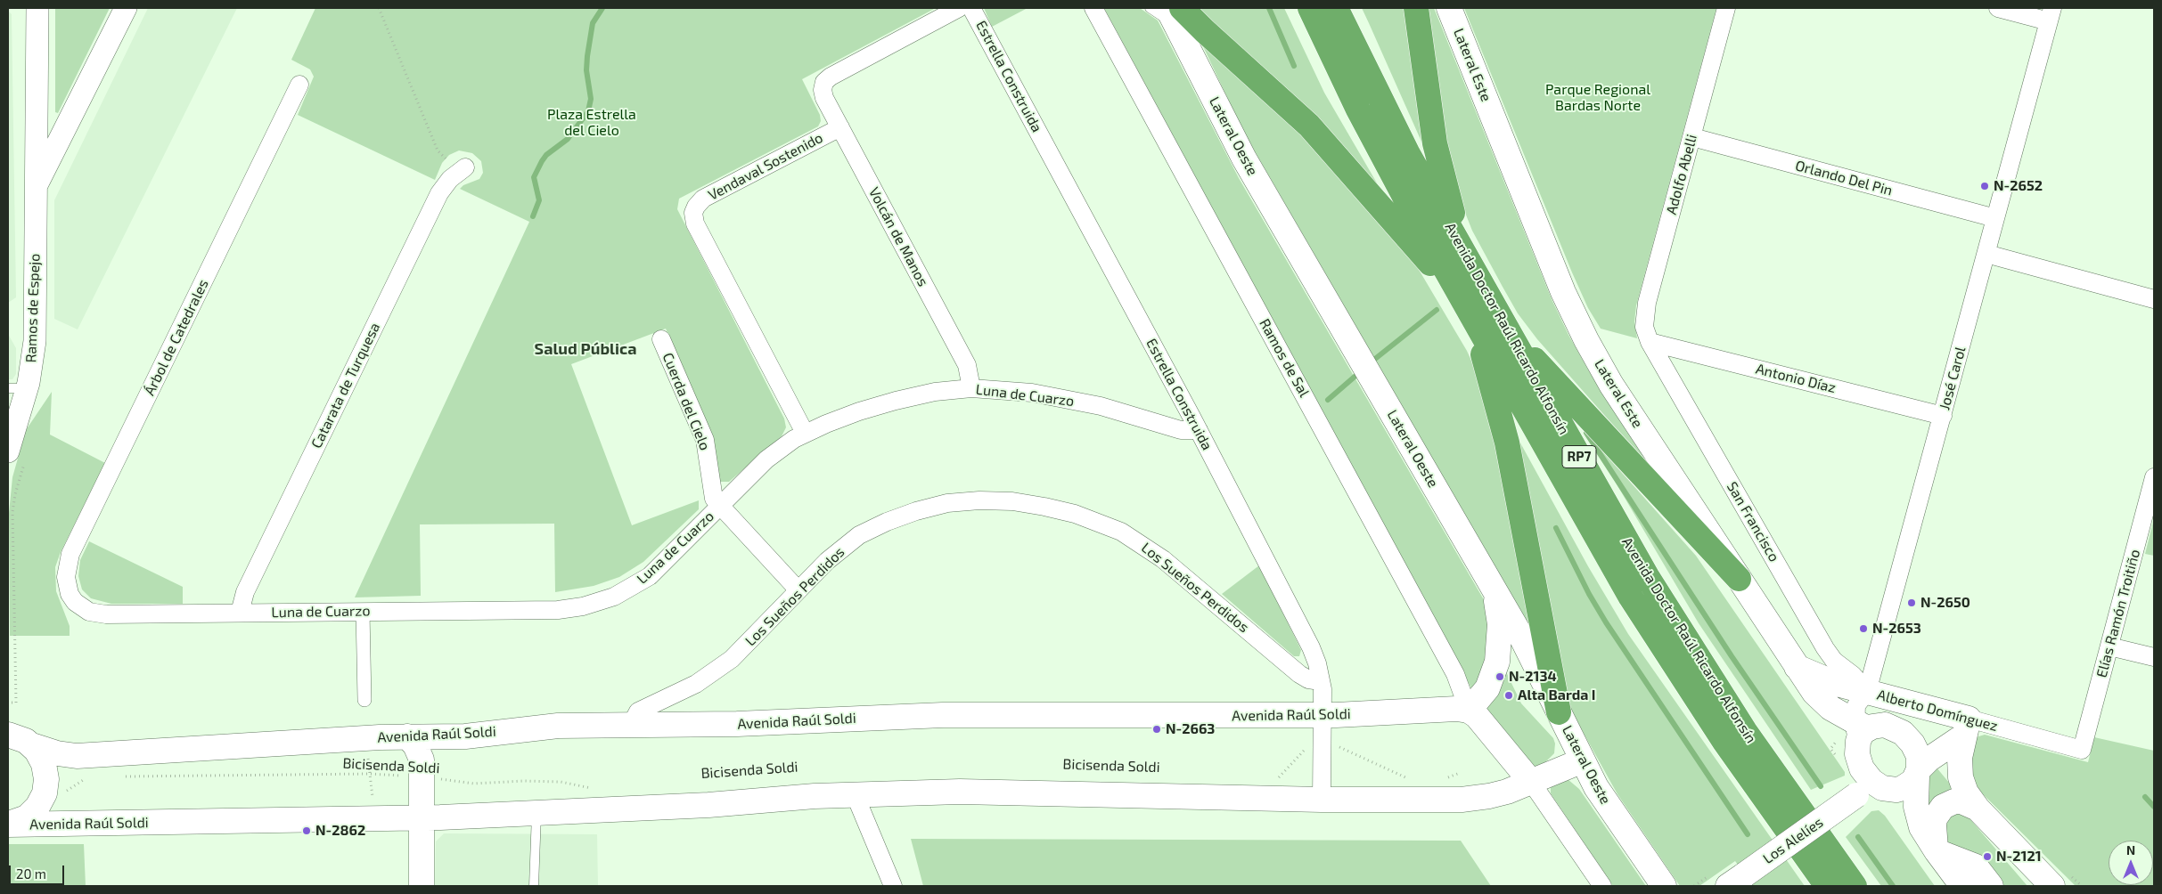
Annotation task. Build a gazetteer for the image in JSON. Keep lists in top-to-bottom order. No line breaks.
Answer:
{"streets":{"highway":["Avenida Doctor Raúl Ricardo Alfonsín","RP7"],"main road":["Lateral Este","Lateral Oeste","Alberto Domínguez","Avenida Raúl Soldi","Los Alelíes"],"street":["Estrella Construida","Vendaval Sostenido","Adolfo Abelli","Orlando Del Pin","Volcán de Manos","Ramos de Espejo","Árbol de Catedrales","Ramos de Sal","Antonio Díaz","José Carol","Catarata de Turquesa","Luna de Cuarzo","Cuerda del Cielo","San Francisco","Los Sueños Perdidos","Elías Ramón Troitiño"],"path":["Bicisenda Soldi"]},"crossings":[["Lateral Este","José Carol"],["Lateral Este","Alberto Domínguez"],["Lateral Este","Los Alelíes"],["Estrella Construida","Luna de Cuarzo"],["Estrella Construida","Los Sueños Perdidos"],["Estrella Construida","Avenida Raúl Soldi"],["Lateral Oeste","Avenida Raúl Soldi"],["Vendaval Sostenido","Volcán de Manos"],["Vendaval Sostenido","Luna de Cuarzo"],["Adolfo Abelli","Orlando Del Pin"],["Adolfo Abelli","Antonio Díaz"],["Adolfo Abelli","San Francisco"],["Orlando Del Pin","José Carol"],["Volcán de Manos","Luna de Cuarzo"],["Árbol de Catedrales","Luna de Cuarzo"],["Ramos de Sal","Avenida Raúl Soldi"],["Antonio Díaz","José Carol"],["Antonio Díaz","San Francisco"],["José Carol","San Francisco"],["José Carol","Alberto Domínguez"],["José Carol","Los Alelíes"],["Catarata de Turquesa","Luna de Cuarzo"],["Luna de Cuarzo","Cuerda del Cielo"],["Cuerda del Cielo","Los Sueños Perdidos"],["San Francisco","Alberto Domínguez"],["Los Sueños Perdidos","Avenida Raúl Soldi"],["Elías Ramón Troitiño","Alberto Domínguez"]],"districts":["Salud Pública"],"parks":["Parque Regional Bardas Norte","Plaza Estrella del Cielo"],"places":["N-2652","N-2650","N-2653","N-2134","Alta Barda I","N-2663","N-2862","N-2121"],"scale_bar":"20 m","north":"top"}
